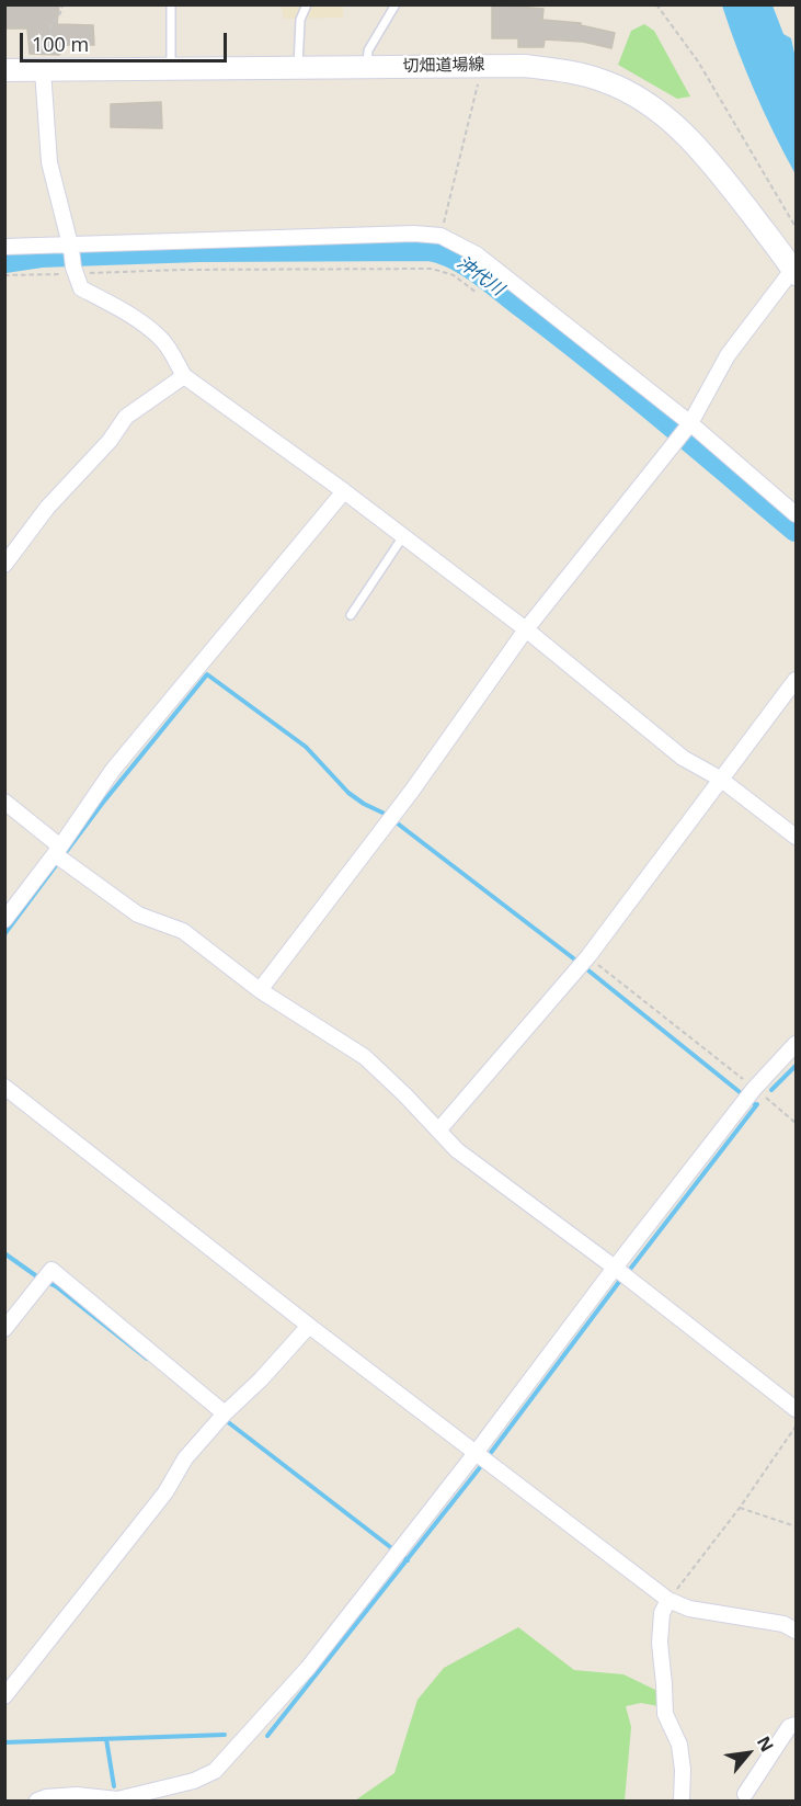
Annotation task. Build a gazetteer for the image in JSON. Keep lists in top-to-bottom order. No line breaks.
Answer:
{"streets":{"main road":["切畑道場線"]},"water":["沖代川"],"scale_bar":"100 m","north":"top right"}
